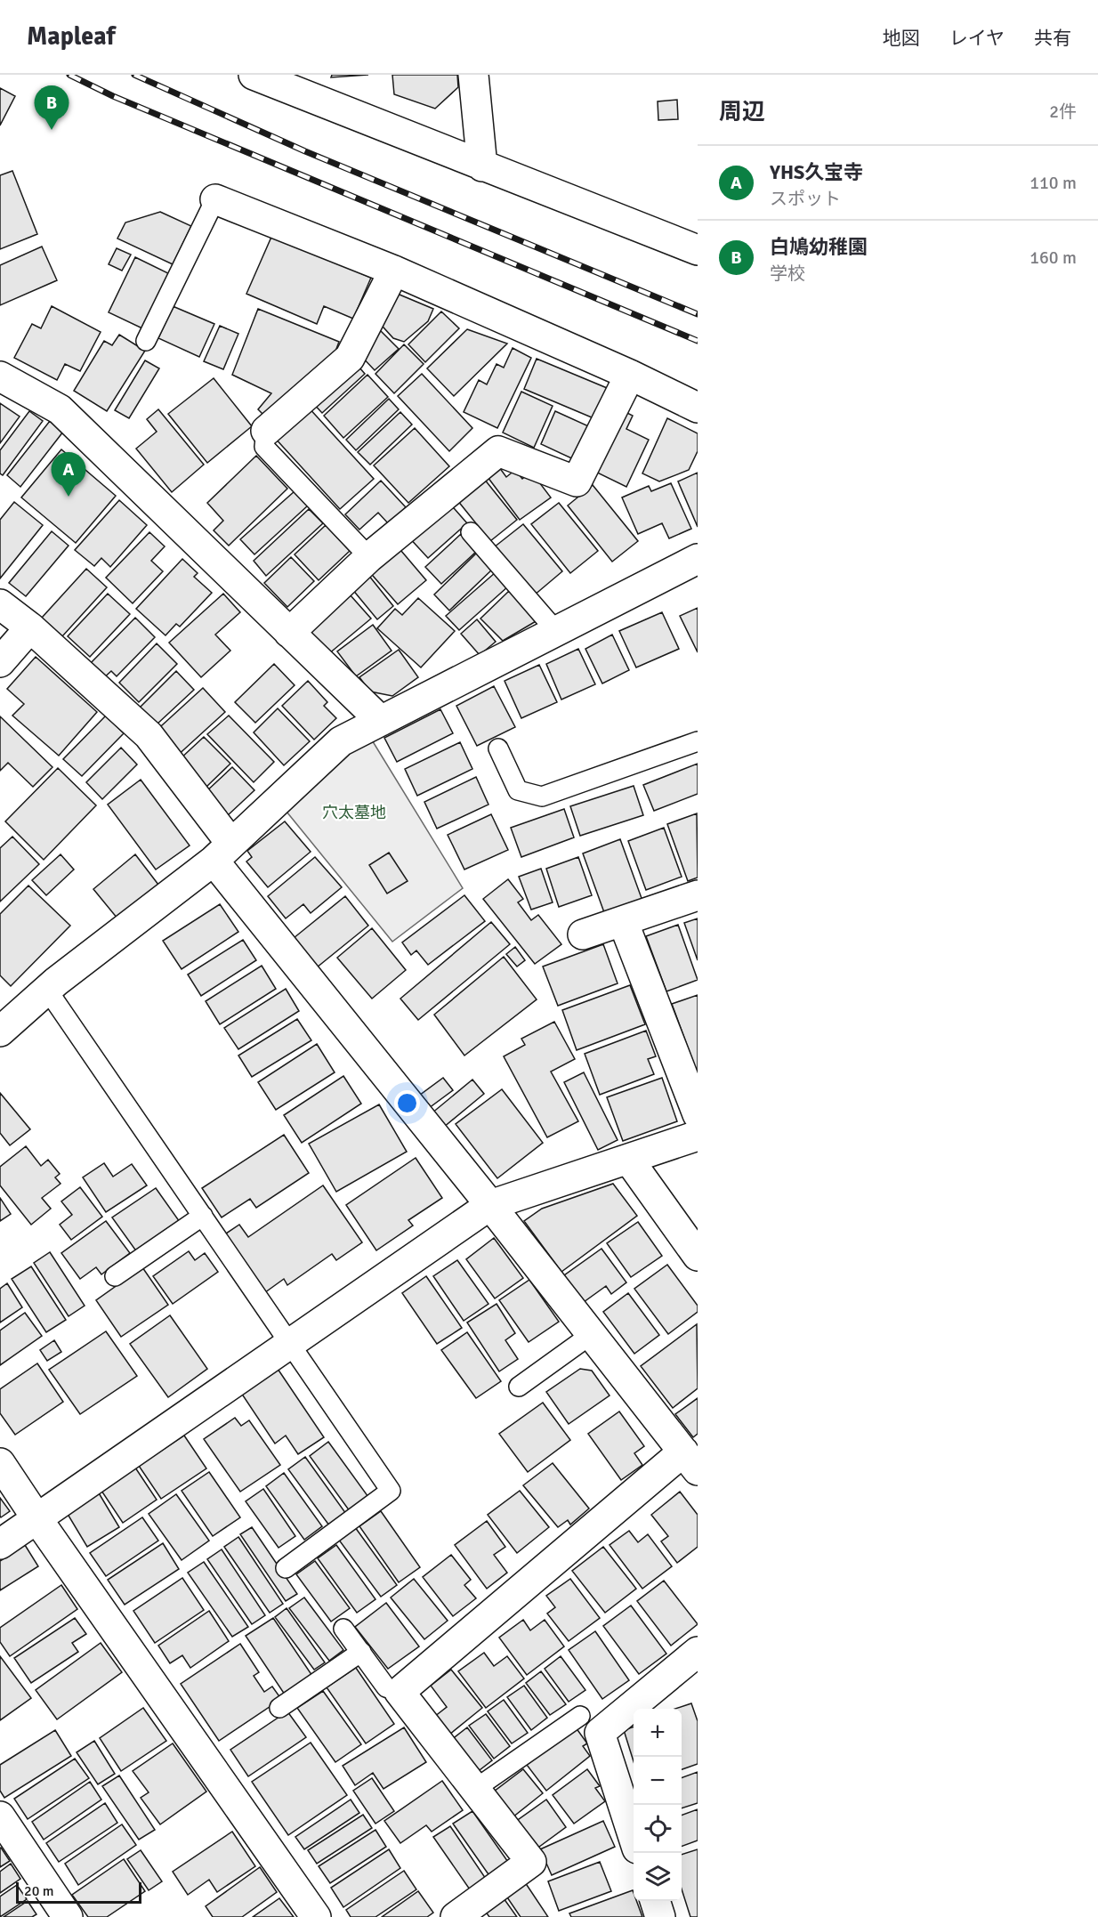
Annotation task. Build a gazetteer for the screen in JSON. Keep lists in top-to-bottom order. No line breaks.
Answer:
{"parks":["穴太墓地"],"scale_bar":"20 m","page":{"header":"Mapleaf","nav":["地図","レイヤ","共有"],"heading":["周辺","2件"],"pins":["B","A"],"list":[{"mark":"A","name":"YHS久宝寺","note":"スポット","value":"110 m"},{"mark":"B","name":"白鳩幼稚園","note":"学校","value":"160 m"}],"map_buttons":["+","−"],"scale":"20 m"}}
